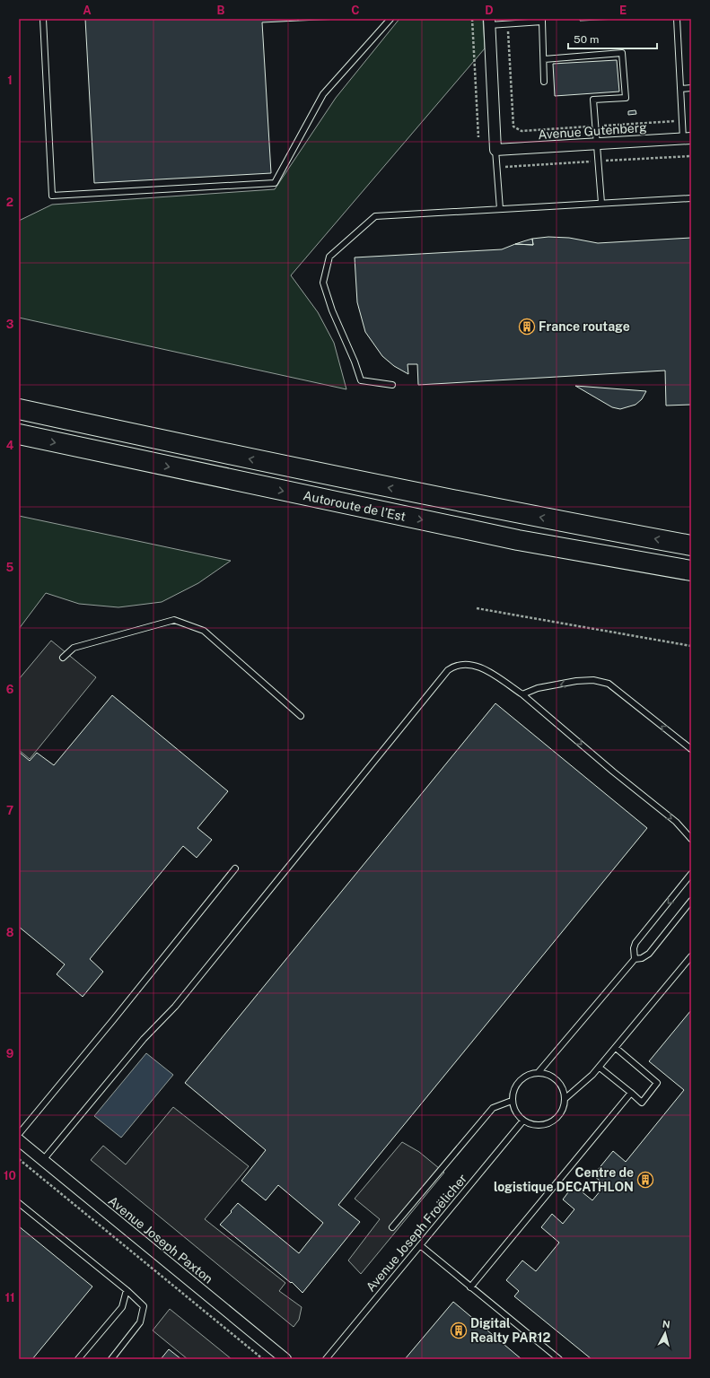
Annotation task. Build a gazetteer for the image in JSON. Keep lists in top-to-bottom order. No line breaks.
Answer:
{"streets":{"highway":["Autoroute de l’Est"],"street":["Avenue Gutenberg","Avenue Joseph Paxton"],"lane":["Avenue Joseph Froëlicher"]},"places":{"building":["France routage","Centre de logistique DECATHLON","Digital Realty PAR12"]},"scale_bar":"50 m","north":"top","grid":{"columns":["A","B","C","D","E"],"rows":["1","2","3","4","5","6","7","8","9","10","11"]}}
